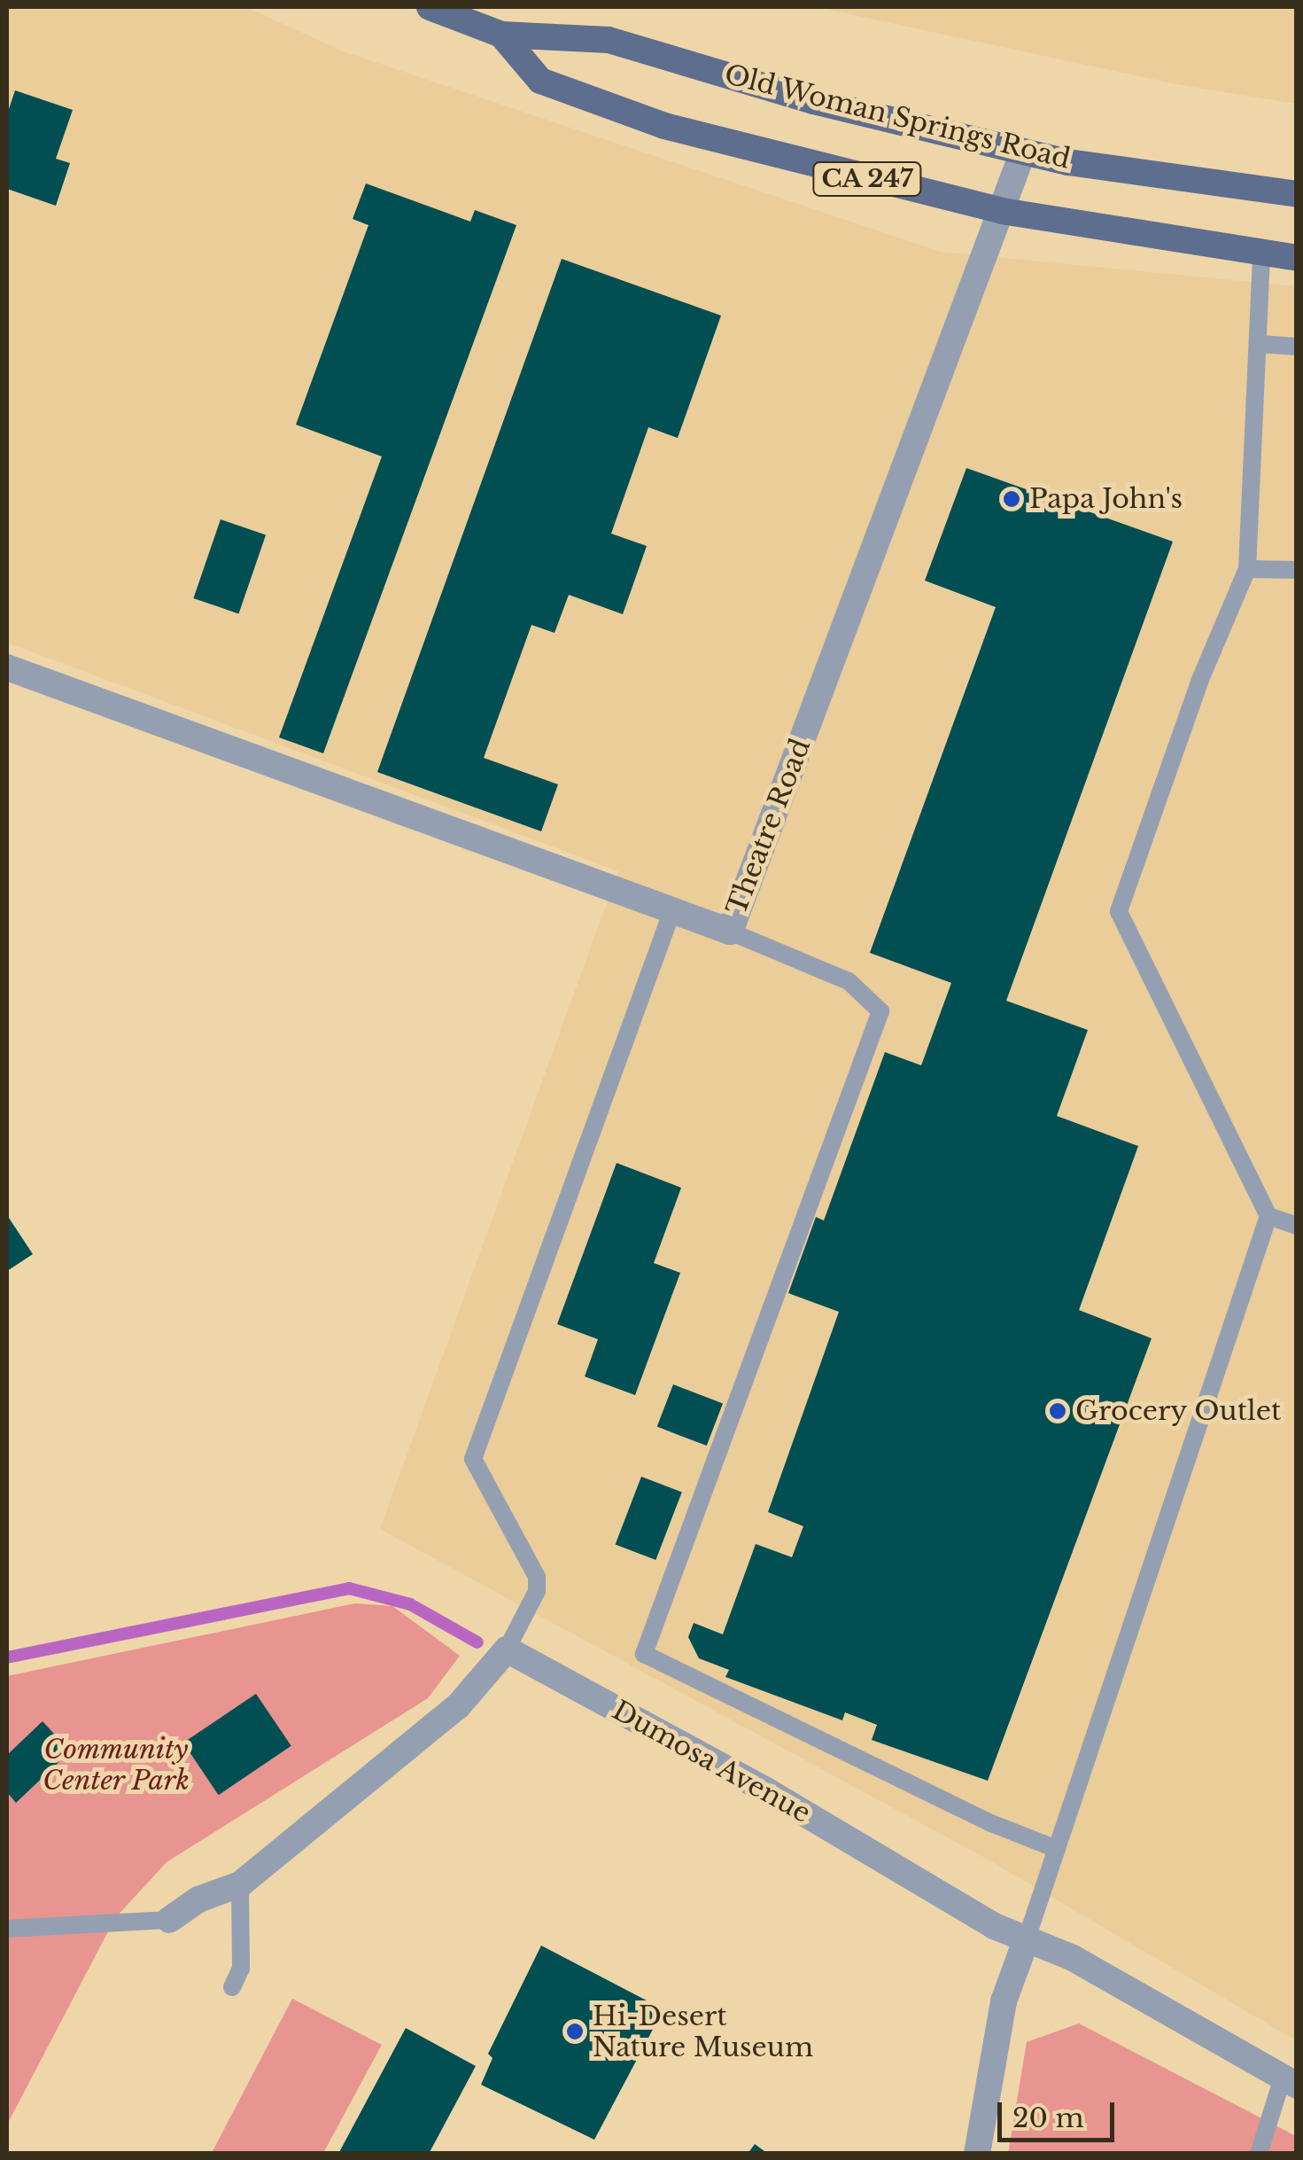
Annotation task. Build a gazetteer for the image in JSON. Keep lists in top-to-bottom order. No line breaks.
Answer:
{"streets":{"main road":["Old Woman Springs Road","CA 247"],"street":["Theatre Road","Dumosa Avenue"]},"crossings":[["Old Woman Springs Road","Theatre Road"]],"parks":["Community Center Park"],"places":["Papa John's","Grocery Outlet","Hi-Desert Nature Museum"],"scale_bar":"20 m"}
